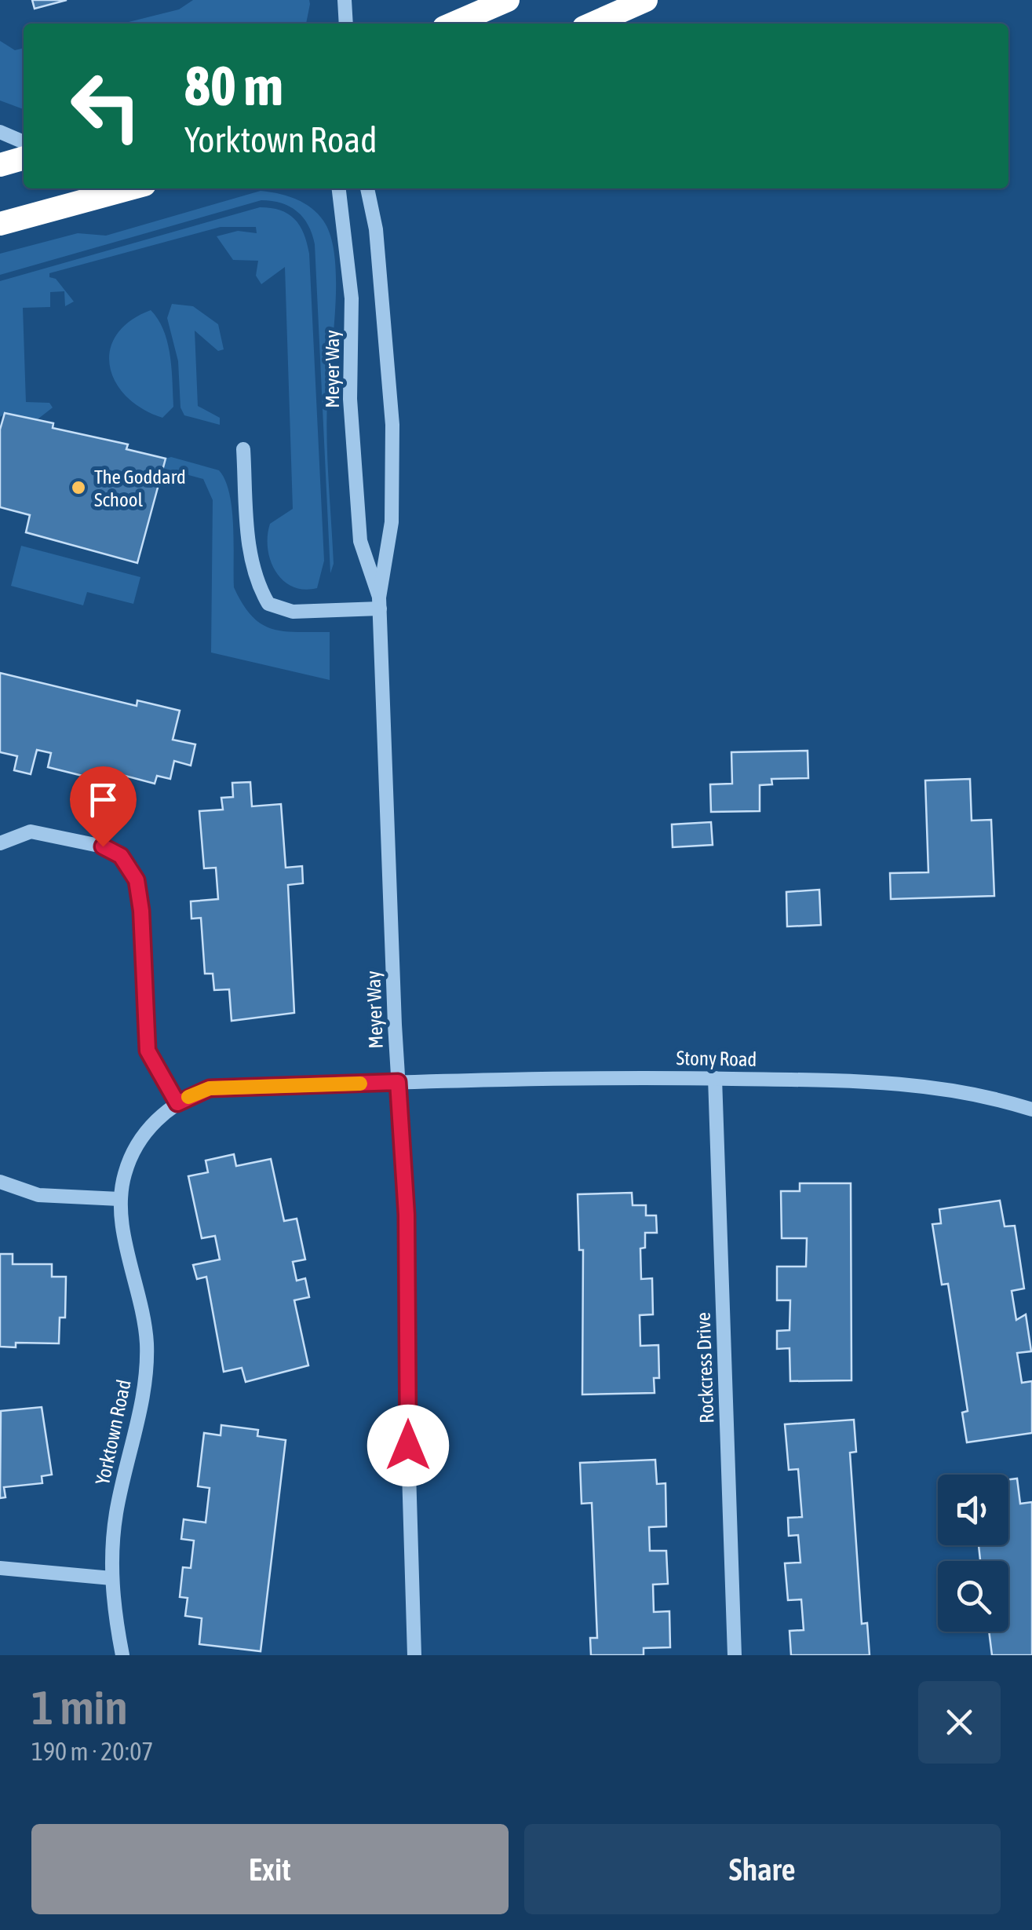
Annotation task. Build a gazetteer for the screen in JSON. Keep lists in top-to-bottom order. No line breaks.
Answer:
{"streets":{"street":["Meyer Way","Stony Road","Rockcress Drive","Yorktown Road"]},"crossings":[["Meyer Way","Stony Road"],["Stony Road","Rockcress Drive"]],"places":["The Goddard School"],"page":{"turn":["80 m","Yorktown Road"],"heading":["1 min","190 m · 20:07"],"buttons":["Exit","Share"]}}
